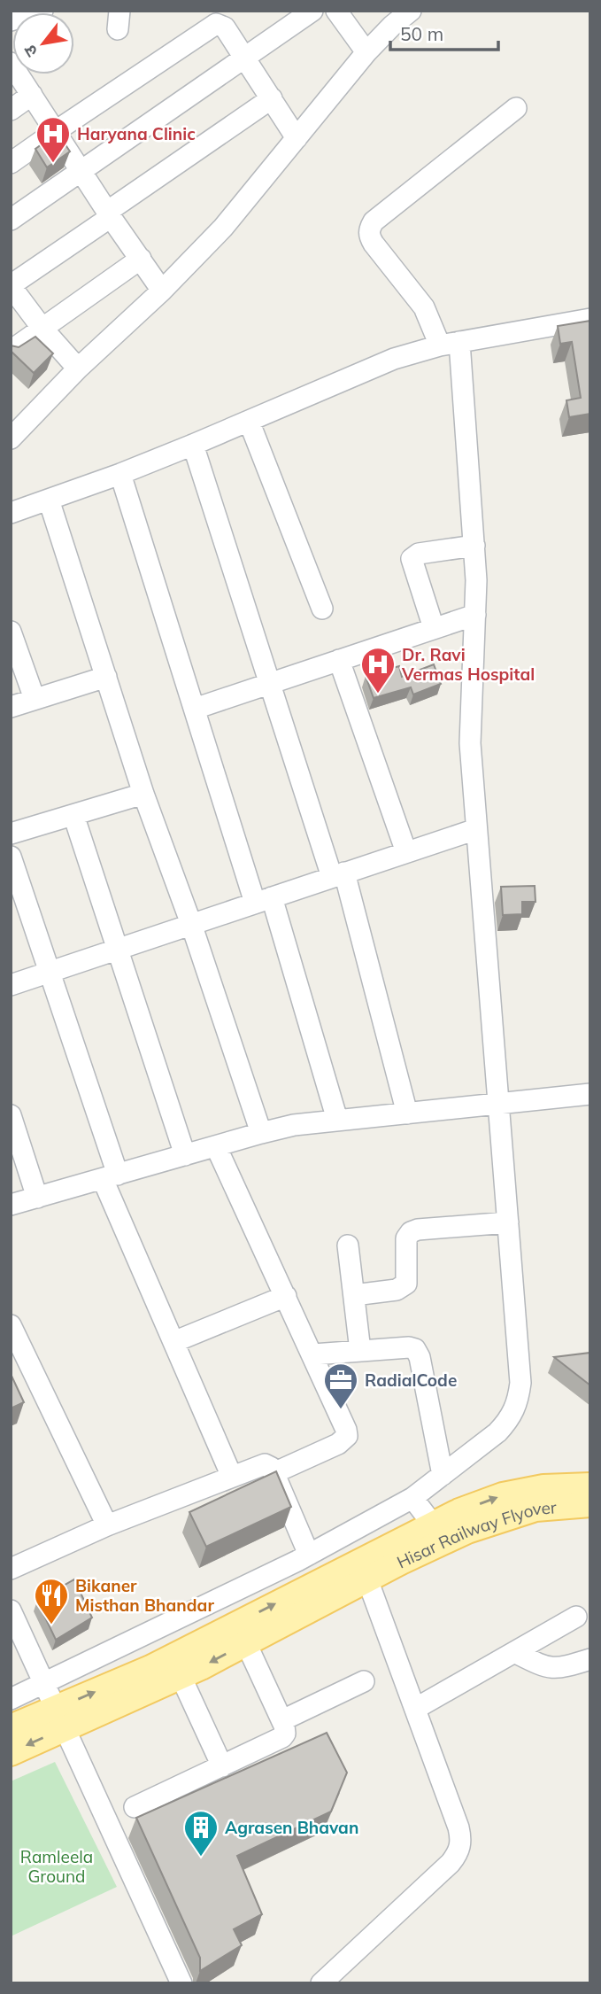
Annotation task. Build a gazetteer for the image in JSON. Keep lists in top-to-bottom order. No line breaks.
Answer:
{"streets":{"main road":["Hisar Railway Flyover"]},"parks":["Ramleela Ground"],"places":{"hospital":["Haryana Clinic","Dr. Ravi Vermas Hospital"],"office":["RadialCode"],"restaurant":["Bikaner Misthan Bhandar"],"building":["Agrasen Bhavan"]},"scale_bar":"50 m","north":"bottom left"}
